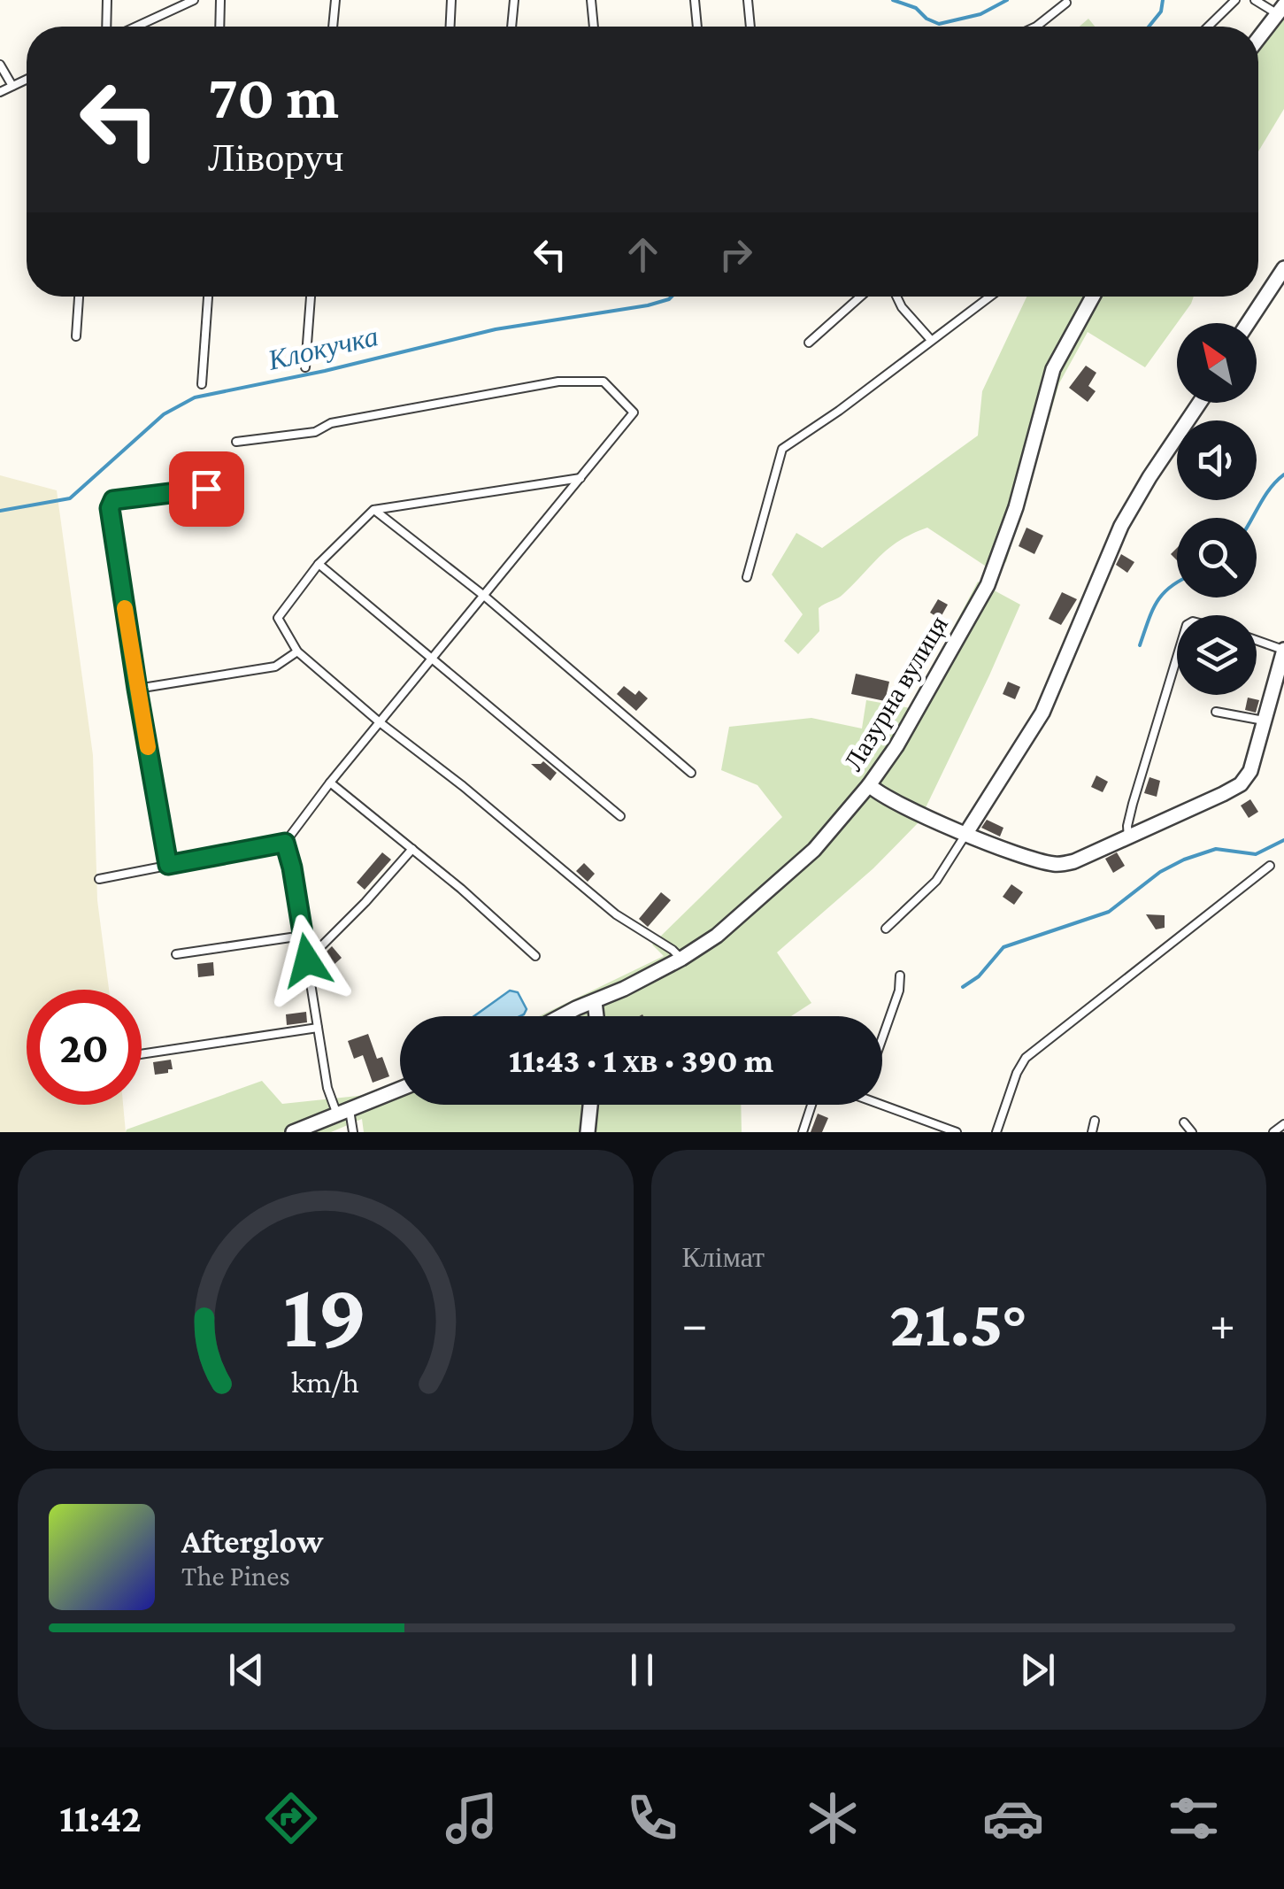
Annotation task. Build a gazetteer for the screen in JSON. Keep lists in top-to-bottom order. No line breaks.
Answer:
{"streets":{"street":["Лазурна вулиця"]},"water":["Клокучка"],"north":"top left","page":{"turn":["70 m","Ліворуч"],"limit":"20","trip":"11:43 · 1 хв · 390 m","tile":"Клімат","heat":["−","21.5°","+"],"song":["Afterglow","The Pines"],"tabs":"11:42","gauge":["19","km/h"]}}
